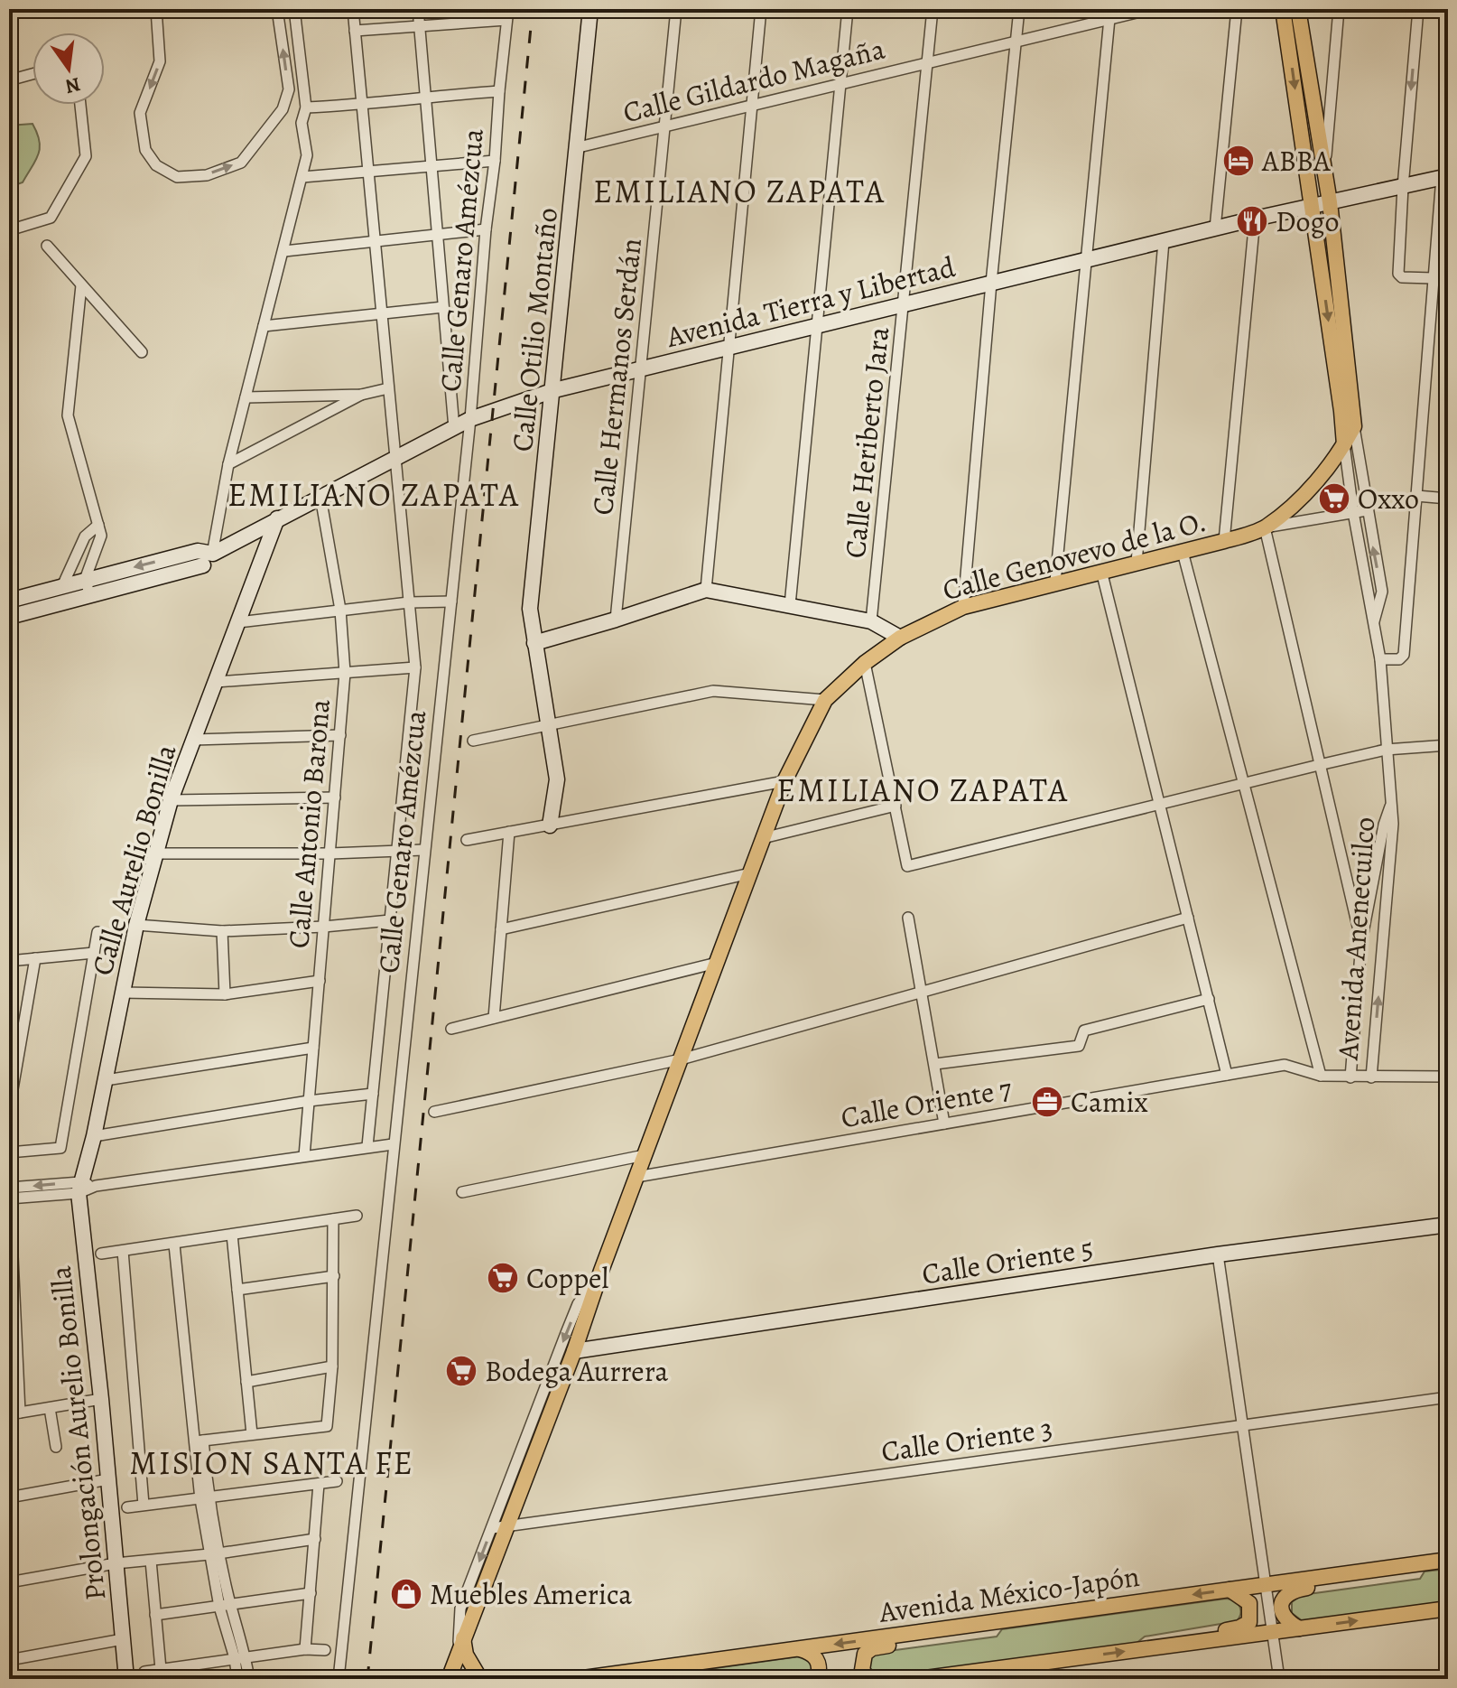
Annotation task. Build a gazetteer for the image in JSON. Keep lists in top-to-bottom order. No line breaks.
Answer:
{"streets":{"main road":["Calle Genovevo de la O.","Avenida Anenecuilco","Avenida México-Japón"],"street":["Calle Gildardo Magaña","Calle Genaro Amézcua","Avenida Tierra y Libertad","Calle Otilio Montaño","Calle Hermanos Serdán","Calle Heriberto Jara","Calle Antonio Barona","Calle Aurelio Bonilla","Calle Oriente 7","Calle Oriente 5","Prolongación Aurelio Bonilla","Calle Oriente 3"]},"crossings":[["Calle Gildardo Magaña","Calle Otilio Montaño"],["Calle Gildardo Magaña","Calle Hermanos Serdán"],["Calle Gildardo Magaña","Calle Heriberto Jara"],["Calle Genaro Amézcua","Avenida Tierra y Libertad"],["Avenida Tierra y Libertad","Calle Otilio Montaño"],["Avenida Tierra y Libertad","Calle Hermanos Serdán"],["Avenida Tierra y Libertad","Calle Heriberto Jara"],["Avenida Tierra y Libertad","Calle Antonio Barona"],["Avenida Tierra y Libertad","Calle Aurelio Bonilla"],["Avenida Tierra y Libertad","Avenida Anenecuilco"],["Calle Genovevo de la O.","Avenida Anenecuilco"],["Calle Genovevo de la O.","Calle Oriente 7"],["Calle Genovevo de la O.","Calle Oriente 5"],["Calle Genovevo de la O.","Calle Oriente 3"],["Calle Aurelio Bonilla","Prolongación Aurelio Bonilla"],["Avenida Anenecuilco","Calle Oriente 7"]],"districts":["EMILIANO ZAPATA","EMILIANO ZAPATA","EMILIANO ZAPATA","MISION SANTA FE"],"places":{"hotel":["ABBA"],"restaurant":["Dogo"],"supermarket":["Oxxo","Coppel","Bodega Aurrera"],"office":["Camix"],"shop":["Muebles America"]},"north":"bottom"}
